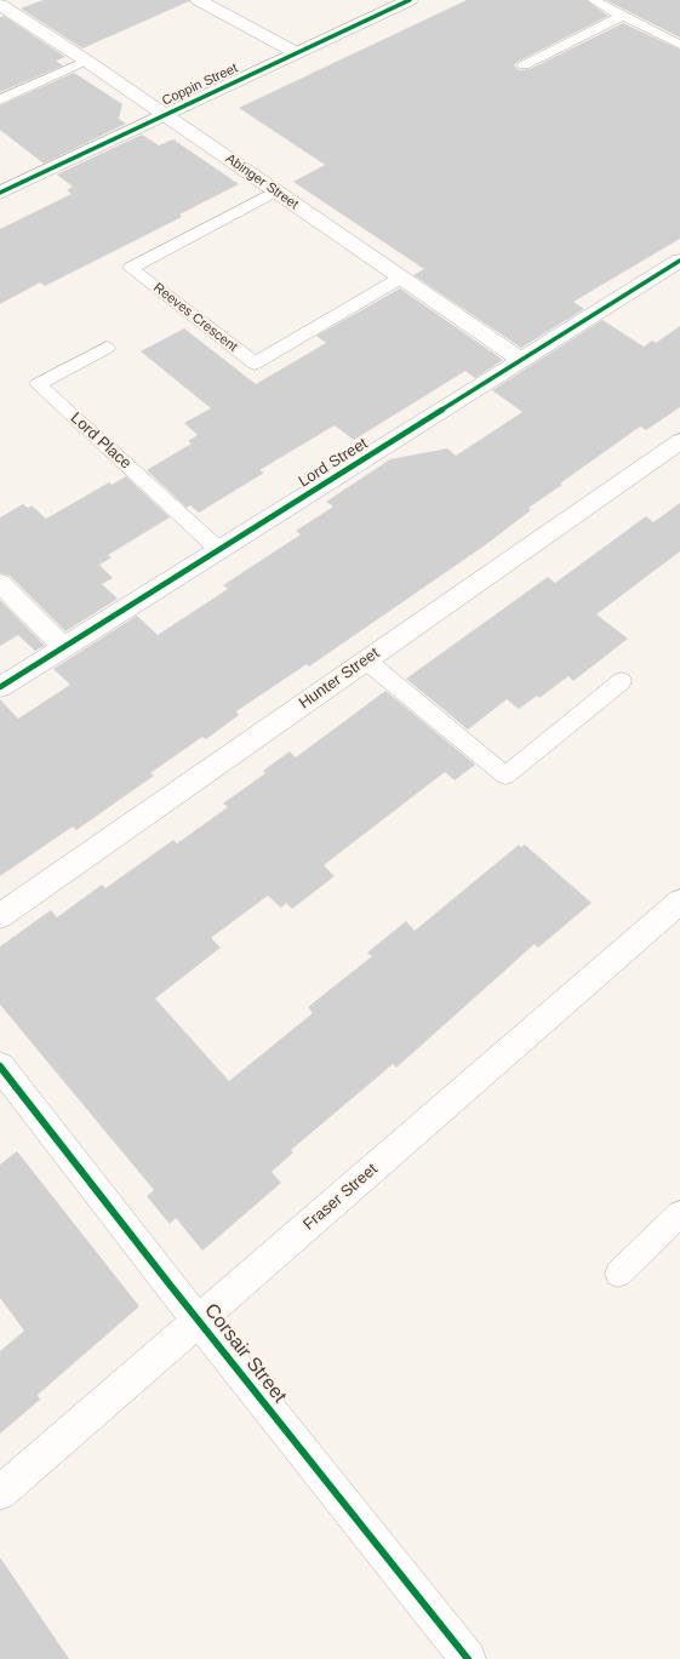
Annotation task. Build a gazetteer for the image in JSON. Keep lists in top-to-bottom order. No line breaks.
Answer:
{"streets":{"street":["Coppin Street","Abinger Street","Lord Street","Hunter Street","Fraser Street","Corsair Street"],"lane":["Reeves Crescent","Lord Place"]},"crossings":[["Coppin Street","Abinger Street"],["Abinger Street","Reeves Crescent"],["Abinger Street","Lord Street"],["Lord Place","Lord Street"],["Fraser Street","Corsair Street"]]}
